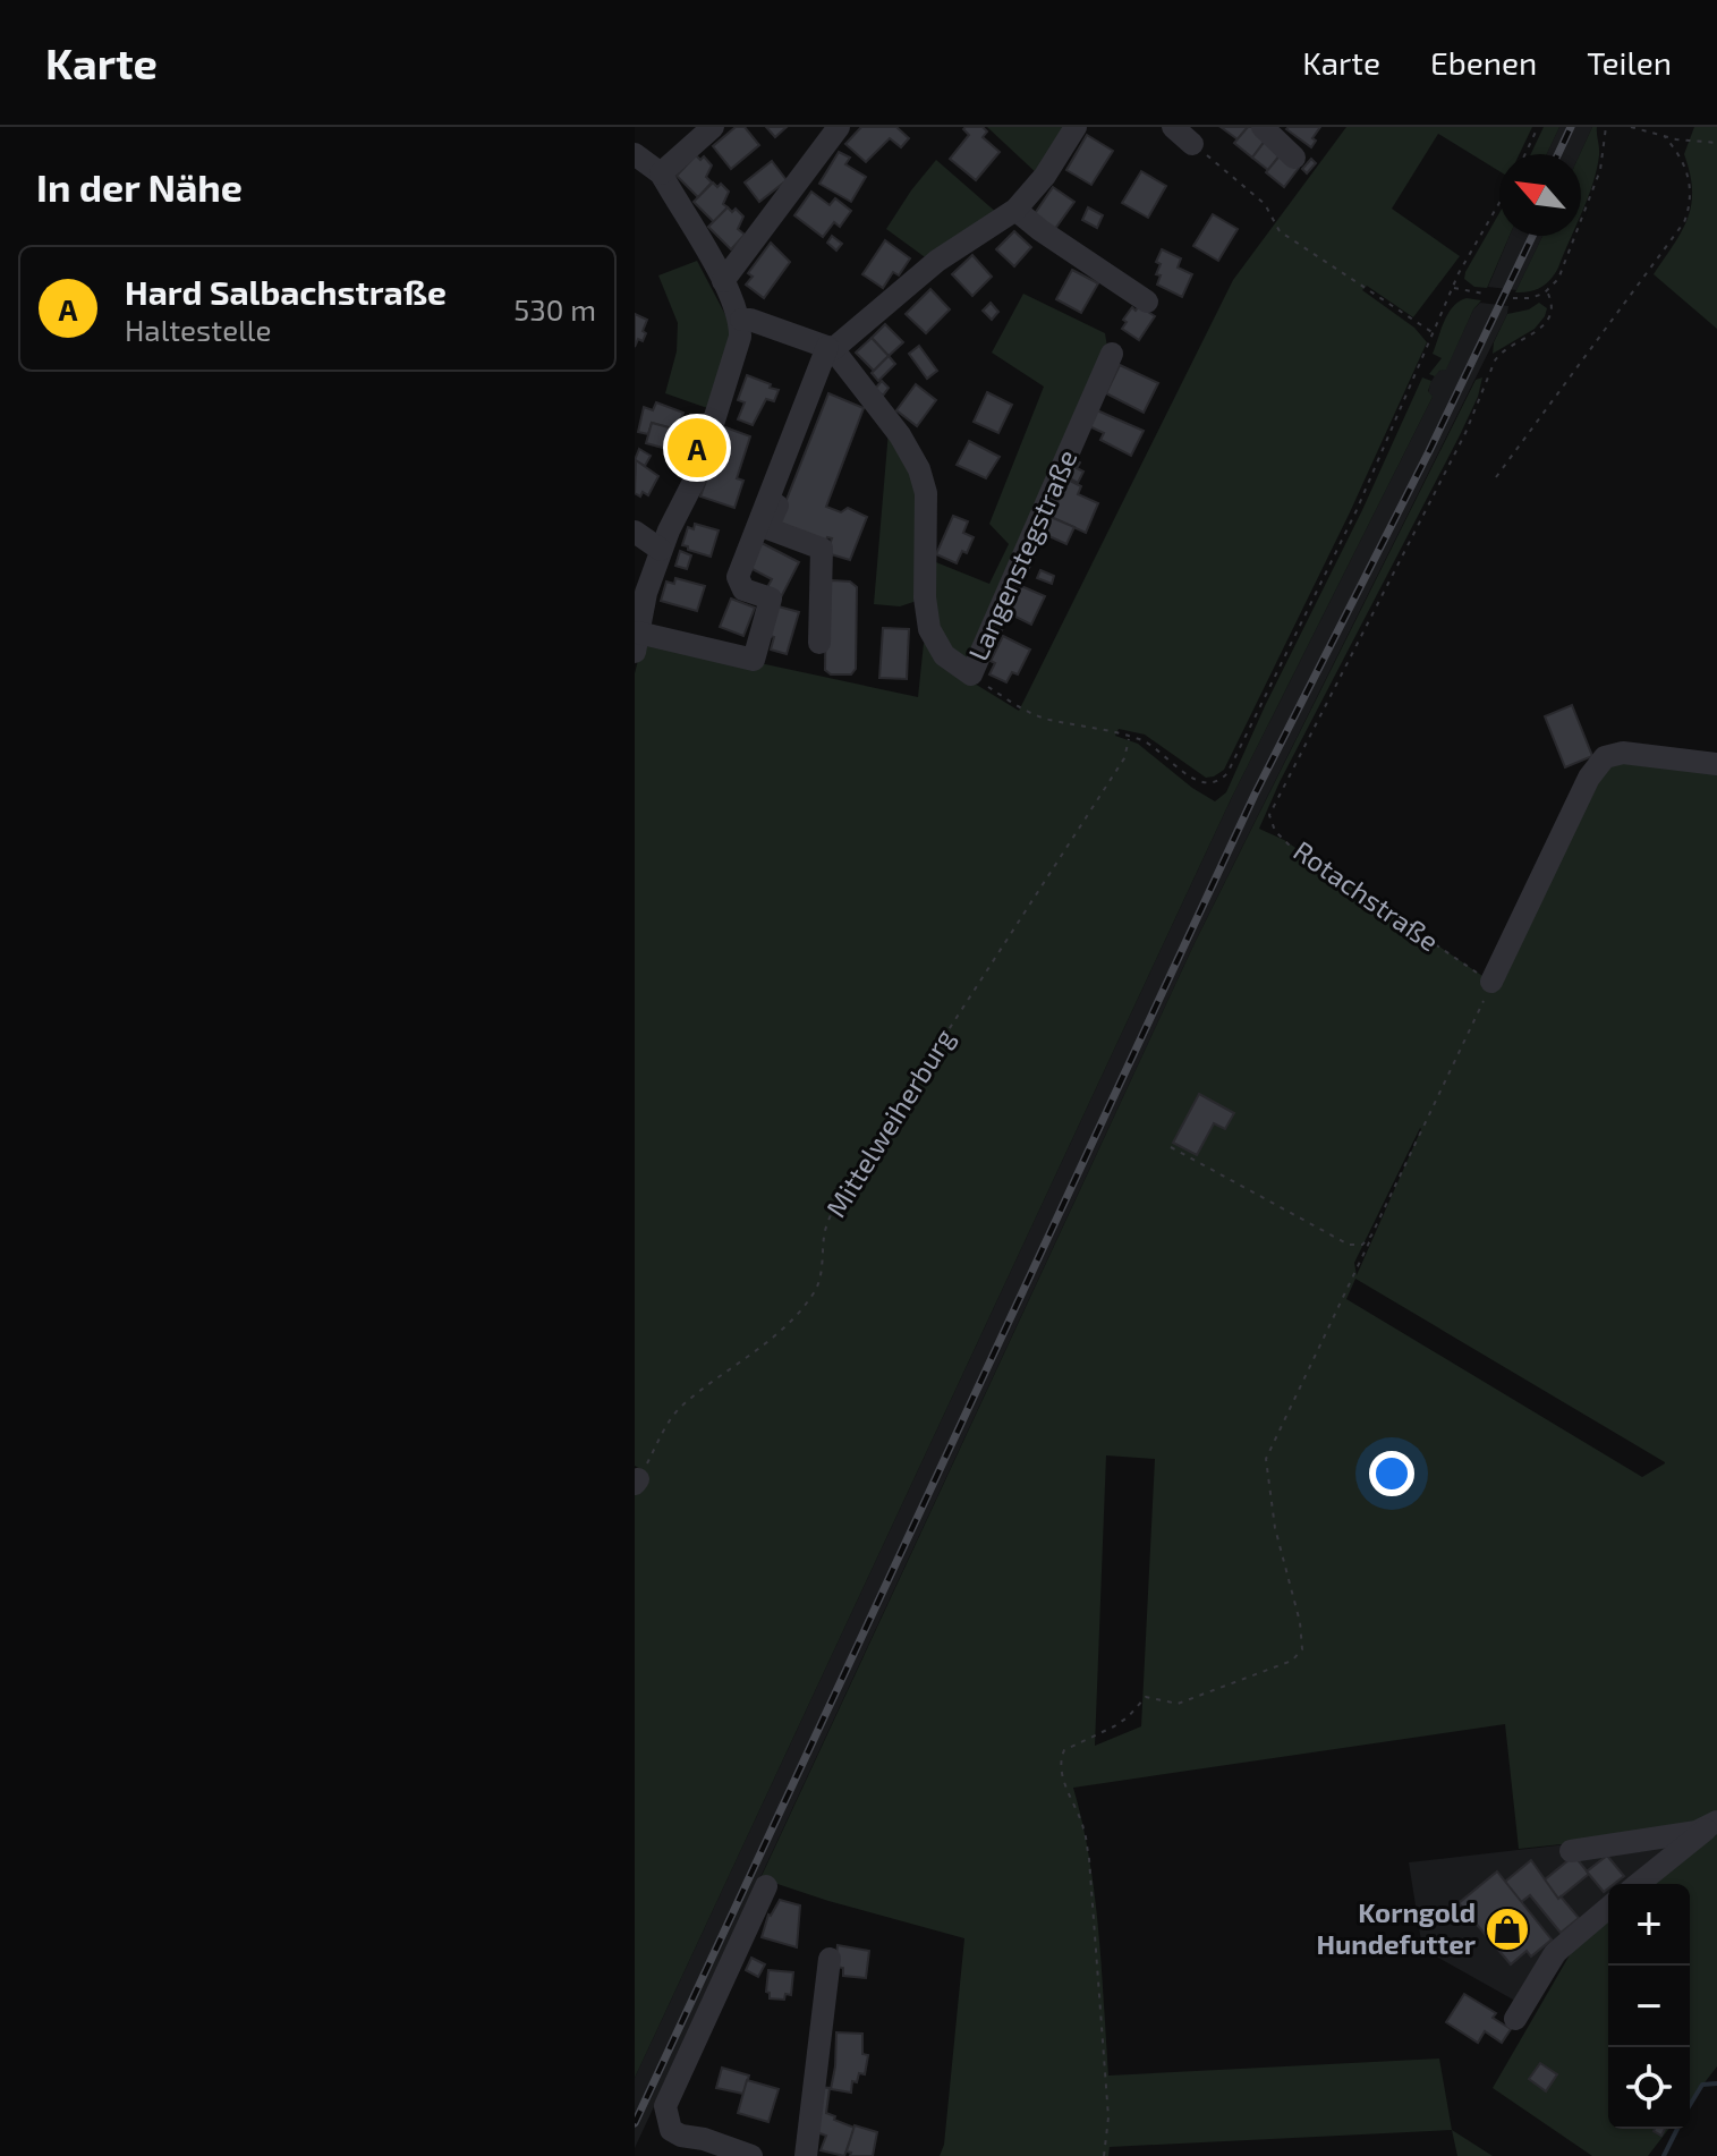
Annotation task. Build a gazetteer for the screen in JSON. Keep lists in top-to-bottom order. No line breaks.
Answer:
{"streets":{"street":["Langenstegstraße"],"path":["Rotachstraße","Mittelweiherburg"]},"places":{"shop":["Korngold Hundefutter"]},"north":"top left","page":{"header":"Karte","nav":["Karte","Ebenen","Teilen"],"heading":"In der Nähe","list":[{"mark":"A","name":"Hard Salbachstraße","note":"Haltestelle","value":"530 m"}],"pins":"A","map_buttons":["+","−"]}}
